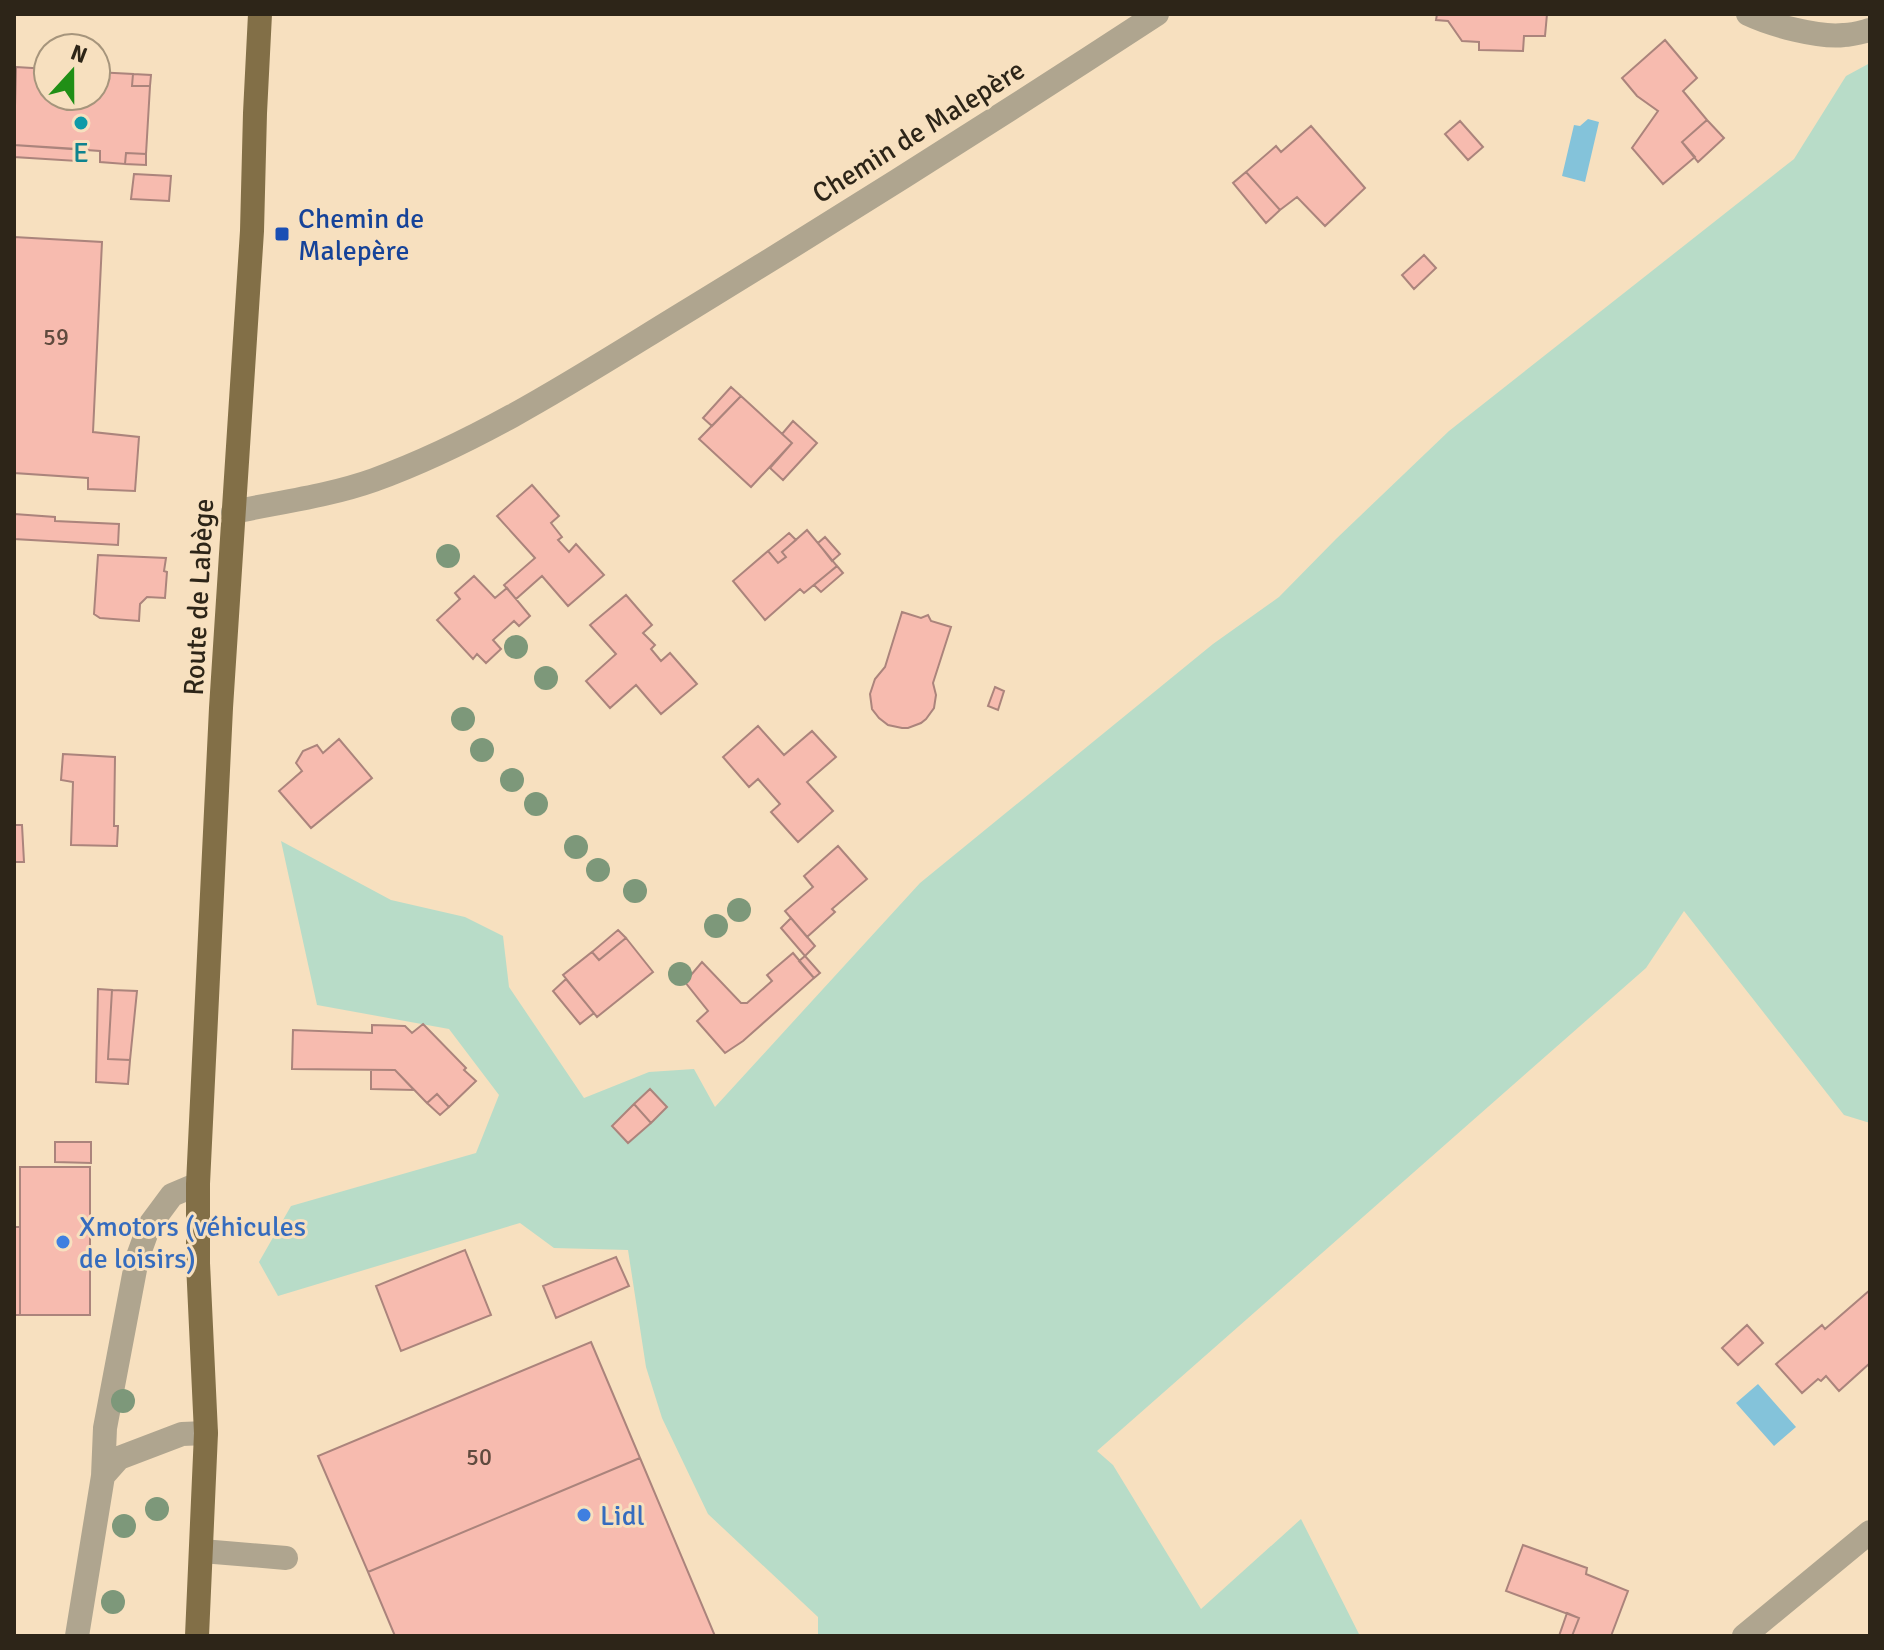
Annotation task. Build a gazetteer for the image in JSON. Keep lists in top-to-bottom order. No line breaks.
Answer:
{"streets":{"main road":["Route de Labège"],"street":["Chemin de Malepère"]},"crossings":[["Chemin de Malepère","Route de Labège"]],"places":{"other":["E","Xmotors (véhicules de loisirs)","Lidl"],"transit":["Chemin de Malepère"]},"house_numbers":["59","50"],"north":"top"}
